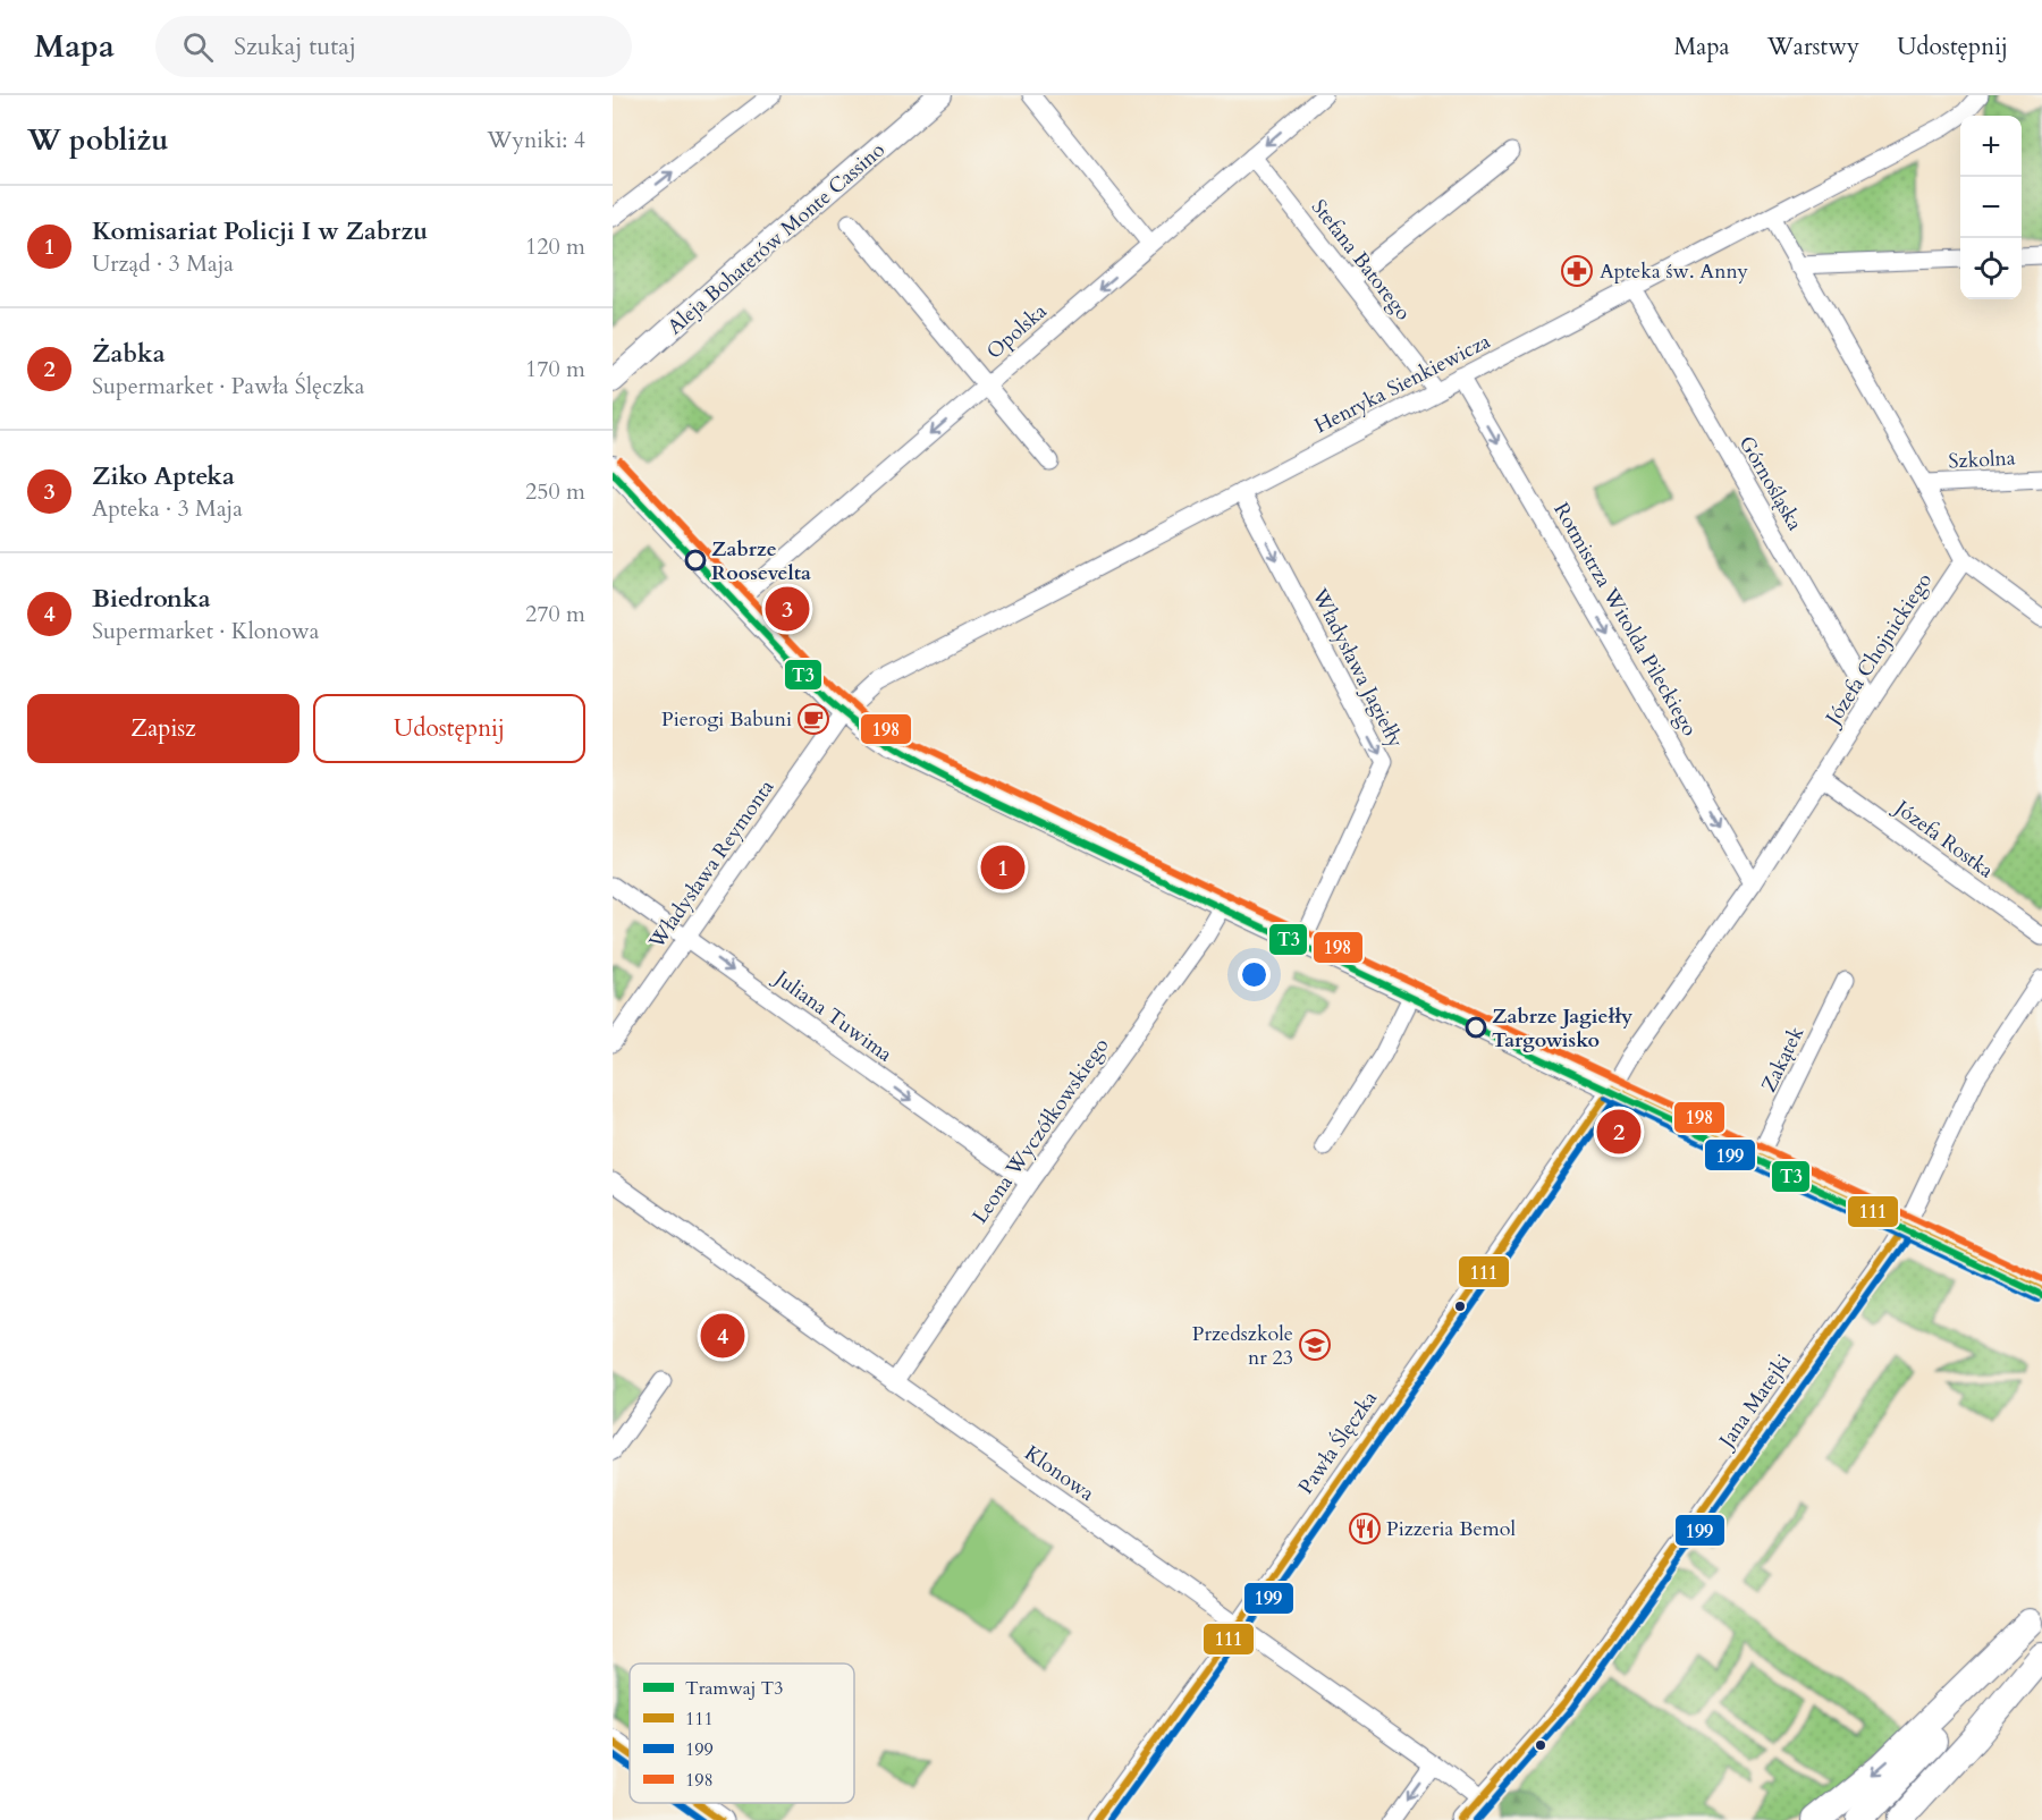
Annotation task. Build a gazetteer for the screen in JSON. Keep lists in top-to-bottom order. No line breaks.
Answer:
{"streets":{"street":["Aleja Bohaterów Monte Cassino","Stefana Batorego","Opolska","Henryka Sienkiewicza","Szkolna","Górnośląska","Rotmistrza Witolda Pileckiego","Józefa Chojnickiego","Władysława Jagiełły","Józefa Rostka","Władysława Reymonta","Juliana Tuwima","Zakątek","Leona Wyczółkowskiego","Jana Matejki","Pawła Ślęczka","Klonowa"]},"crossings":[["Stefana Batorego","Opolska"],["Stefana Batorego","Henryka Sienkiewicza"],["Henryka Sienkiewicza","Górnośląska"],["Henryka Sienkiewicza","Rotmistrza Witolda Pileckiego"],["Henryka Sienkiewicza","Władysława Jagiełły"],["Henryka Sienkiewicza","Władysława Reymonta"],["Górnośląska","Józefa Chojnickiego"],["Rotmistrza Witolda Pileckiego","Józefa Chojnickiego"],["Józefa Chojnickiego","Józefa Rostka"],["Józefa Chojnickiego","Pawła Ślęczka"],["Władysława Reymonta","Juliana Tuwima"],["Juliana Tuwima","Leona Wyczółkowskiego"],["Leona Wyczółkowskiego","Klonowa"],["Jana Matejki","Klonowa"],["Pawła Ślęczka","Klonowa"]],"one_way":["Opolska","Rotmistrza Witolda Pileckiego","Władysława Jagiełły","Juliana Tuwima"],"places":{"pharmacy":["Apteka św. Anny"],"other":["Zabrze Roosevelta","Zabrze Jagiełły Targowisko"],"cafe":["Pierogi Babuni"],"school or university":["Przedszkole nr 23"],"restaurant":["Pizzeria Bemol"]},"lines":["transit line 198","tram line T3","transit line 111","transit line 199"],"legend":["Tramwaj T3","111","199","198"],"page":{"header":"Mapa","search":"Szukaj tutaj","nav":["Mapa","Warstwy","Udostępnij"],"heading":["W pobliżu","Wyniki: 4"],"map_buttons":["+","−"],"list":[{"mark":"1","name":"Komisariat Policji I w Zabrzu","note":"Urząd · 3 Maja","value":"120 m"},{"mark":"2","name":"Żabka","note":"Supermarket · Pawła Ślęczka","value":"170 m"},{"mark":"3","name":"Ziko Apteka","note":"Apteka · 3 Maja","value":"250 m"},{"mark":"4","name":"Biedronka","note":"Supermarket · Klonowa","value":"270 m"}],"pins":["3","1","2","4"],"buttons":["Zapisz","Udostępnij"]}}
